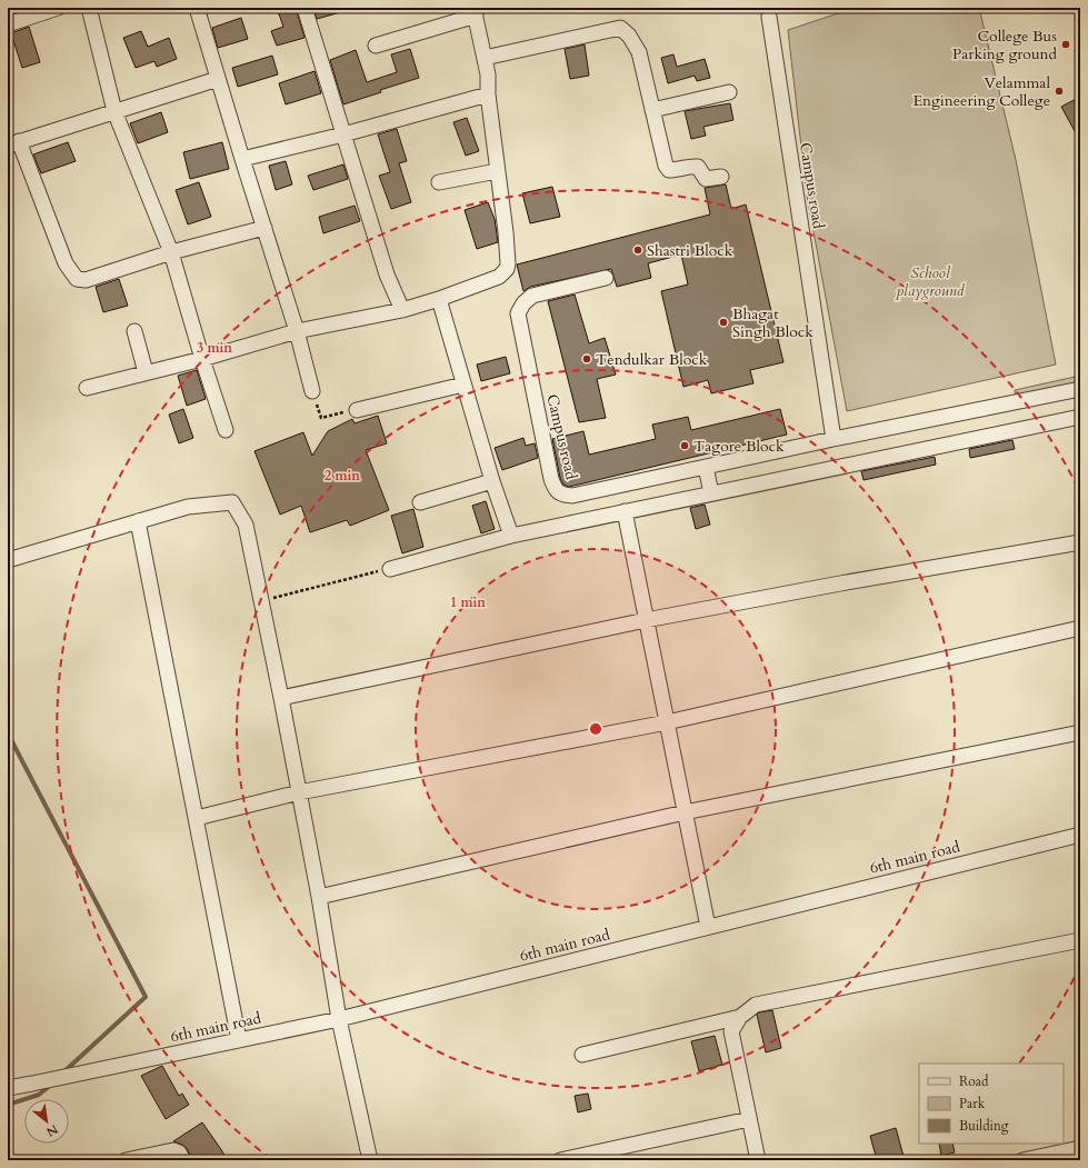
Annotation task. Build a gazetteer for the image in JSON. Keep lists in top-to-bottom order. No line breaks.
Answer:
{"streets":{"street":["Campus road","6th main road"]},"parks":["School playground"],"places":["College Bus Parking ground","Velammal Engineering College","Shastri Block","Bhagat Singh Block","Tendulkar Block","Tagore Block"],"legend":["Road","Park","Building"],"north":"bottom right","rings":["3 min","2 min","1 min"]}
